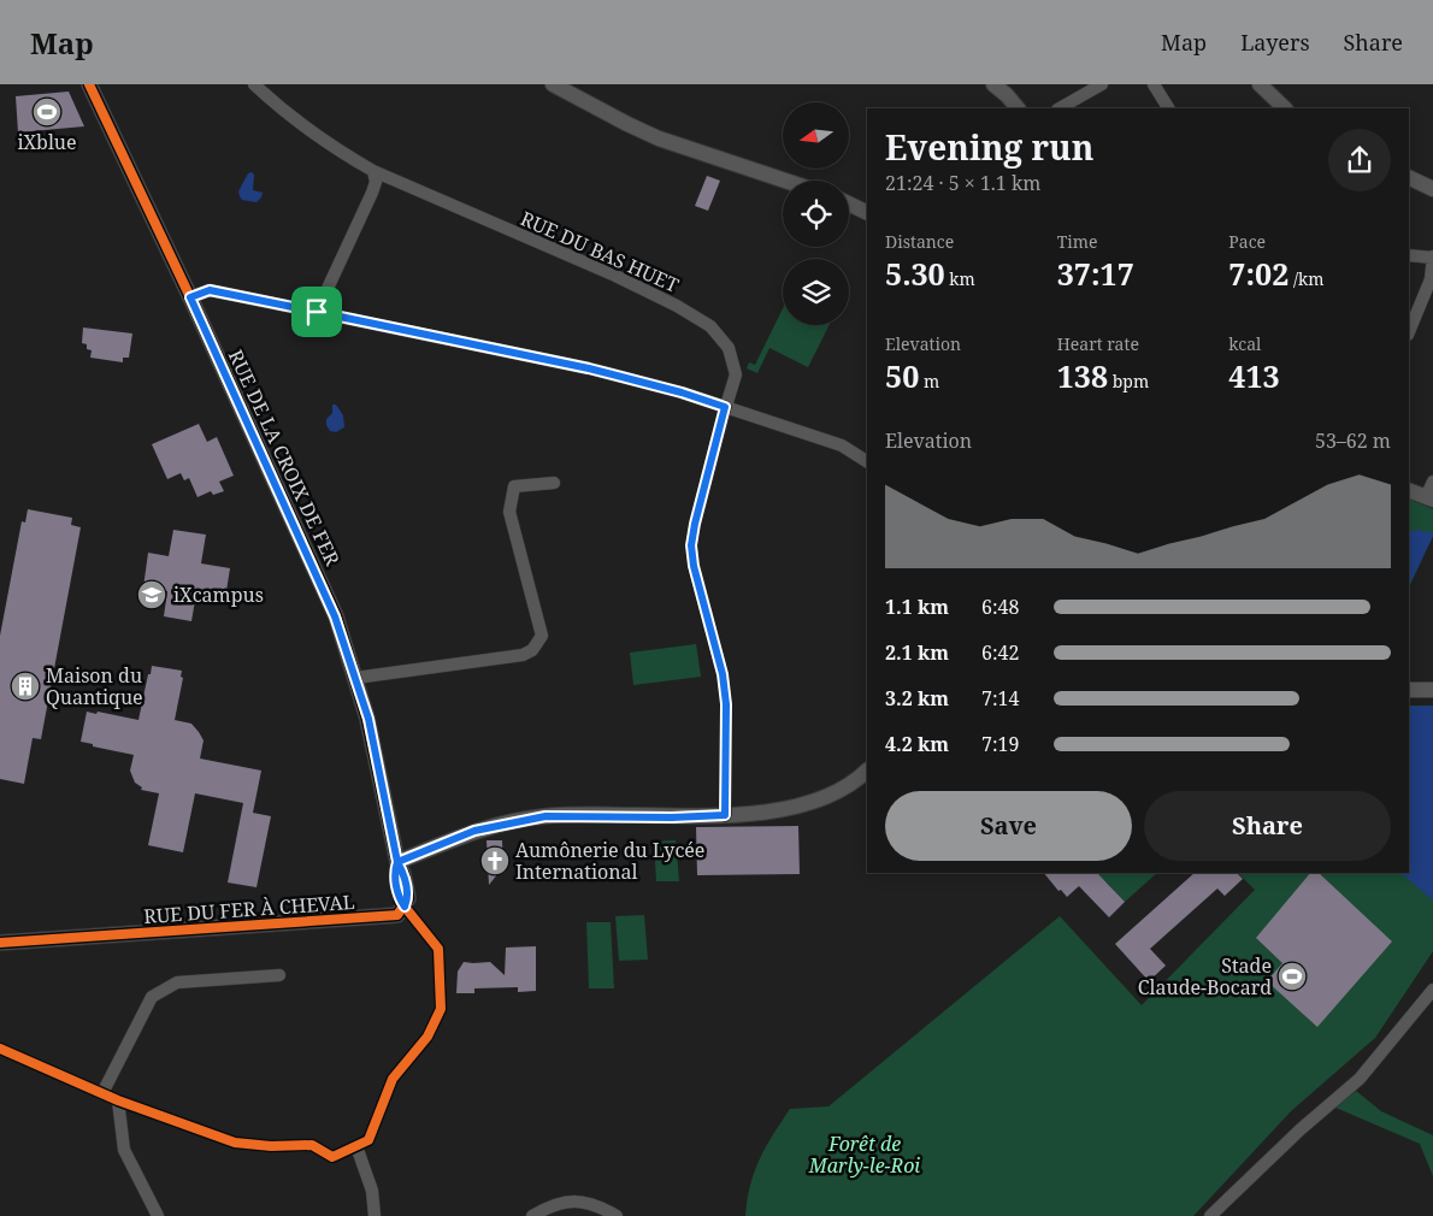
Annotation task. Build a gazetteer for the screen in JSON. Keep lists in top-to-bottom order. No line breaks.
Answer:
{"streets":{"street":["RUE DU BAS HUET","RUE DE LA CROIX DE FER","RUE DU FER À CHEVAL"]},"crossings":[["RUE DE LA CROIX DE FER","RUE DU FER À CHEVAL"]],"parks":["Forêt de Marly-le-Roi"],"places":{"sports":["iXblue","Stade Claude-Bocard"],"school or university":["iXcampus"],"building":["Maison du Quantique"],"church":["Aumônerie du Lycée International"]},"north":"left","page":{"header":"Map","nav":["Map","Layers","Share"],"heading":["Evening run","21:24 · 5 × 1.1 km"],"stats":[["Distance","5.30 km"],["Time","37:17"],["Pace","7:02 /km"],["Elevation","50 m"],["Heart rate","138 bpm"],["kcal","413"]],"chart":["Elevation","53–62 m"],"list":[{"name":"1.1 km","note":"6:48"},{"name":"2.1 km","note":"6:42"},{"name":"3.2 km","note":"7:14"},{"name":"4.2 km","note":"7:19"}],"buttons":["Save","Share"]}}
